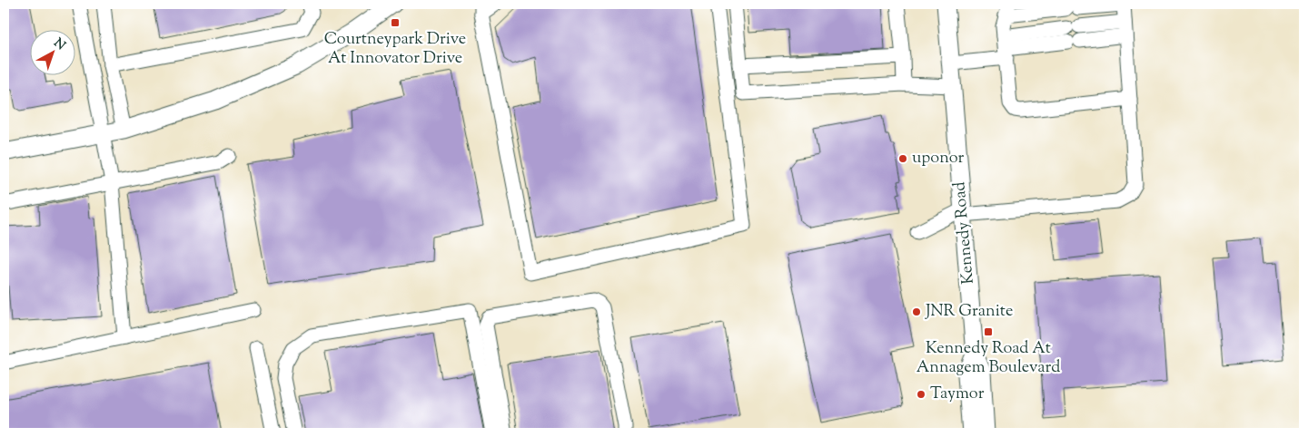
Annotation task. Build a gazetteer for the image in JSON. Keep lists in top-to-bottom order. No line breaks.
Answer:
{"streets":{"main road":["Kennedy Road"]},"places":{"transit":["Courtneypark Drive At Innovator Drive","Kennedy Road At Annagem Boulevard"],"other":["uponor","JNR Granite","Taymor"]},"north":"top right"}
